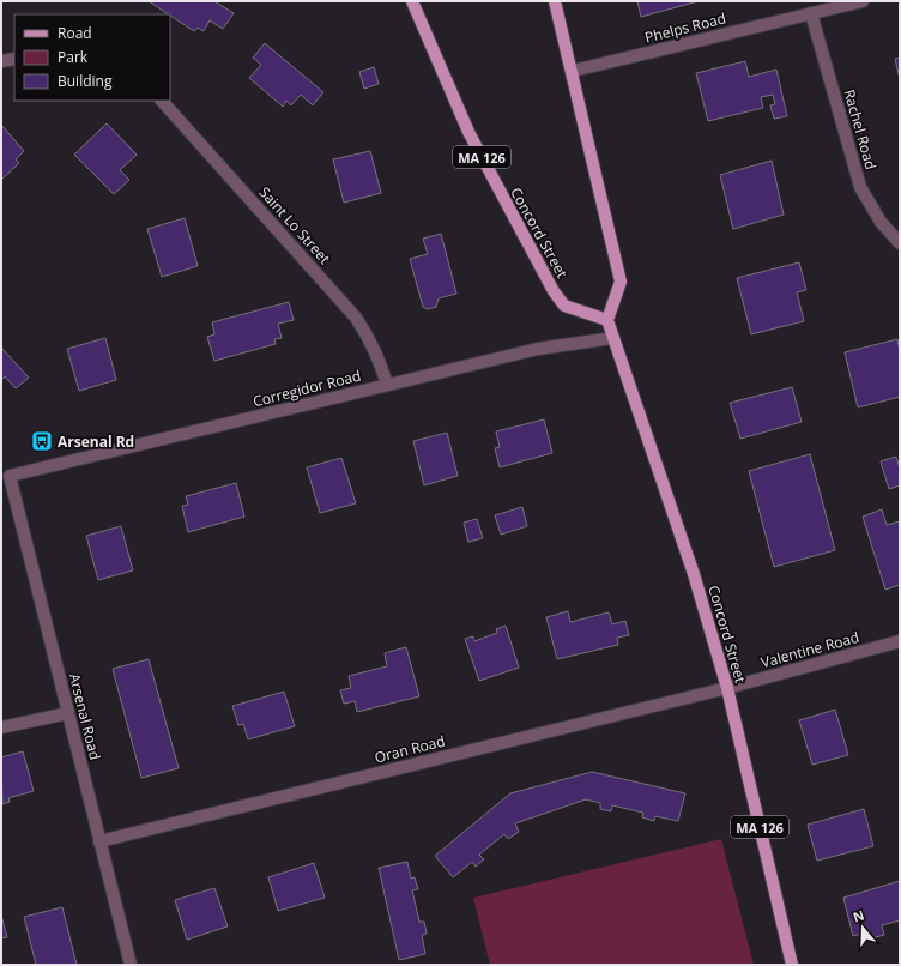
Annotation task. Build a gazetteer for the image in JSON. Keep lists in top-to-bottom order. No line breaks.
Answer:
{"streets":{"main road":["MA 126","Concord Street"],"street":["Phelps Road","Rachel Road","Saint Lo Street","Corregidor Road","Valentine Road","Arsenal Road","Oran Road"]},"crossings":[["Phelps Road","Rachel Road"],["Saint Lo Street","Corregidor Road"],["Concord Street","Corregidor Road"],["Concord Street","Valentine Road"],["Concord Street","Oran Road"],["Corregidor Road","Arsenal Road"],["Valentine Road","Oran Road"],["Arsenal Road","Oran Road"]],"places":{"bus stop":["Arsenal Rd"]},"legend":["Road","Park","Building"],"north":"top"}
